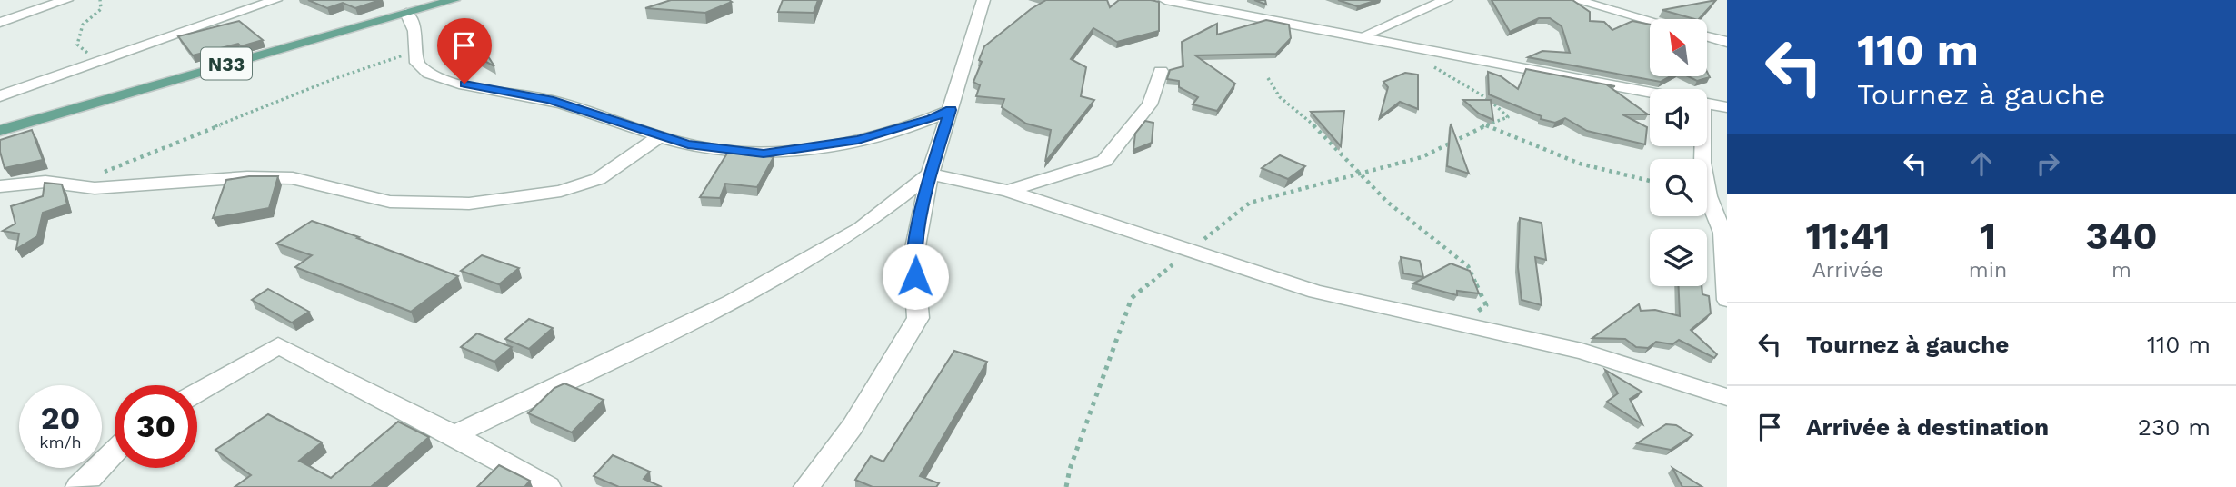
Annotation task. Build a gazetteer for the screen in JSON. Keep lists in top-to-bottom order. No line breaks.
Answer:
{"streets":{"main road":["N33"]},"north":"top left","page":{"turn":["110 m","Tournez à gauche"],"eta":["11:41","Arrivée","1","min","340","m"],"list":[{"name":"Tournez à gauche","value":"110 m"},{"name":"Arrivée à destination","value":"230 m"}],"speed":"20 km/h","limit":"30"}}
